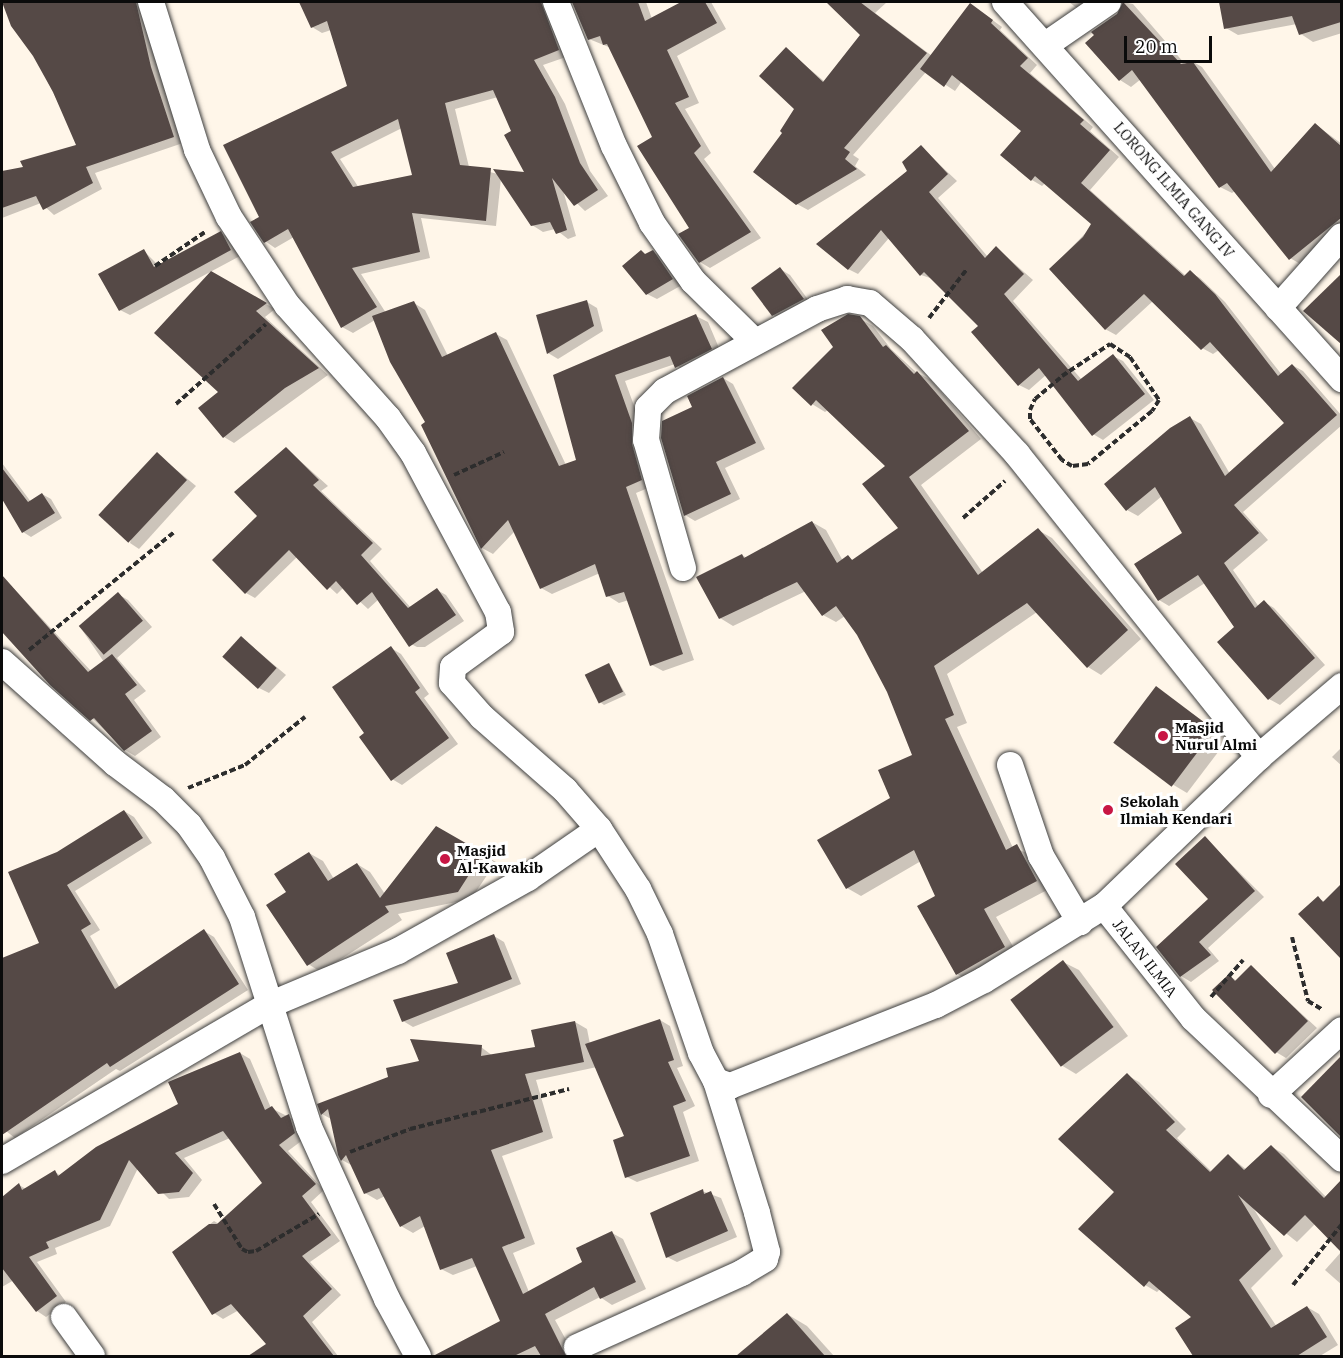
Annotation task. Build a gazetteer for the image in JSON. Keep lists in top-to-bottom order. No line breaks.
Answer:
{"streets":{"street":["LORONG ILMIA GANG IV","JALAN ILMIA"]},"places":["Masjid Nurul Almi","Sekolah Ilmiah Kendari","Masjid Al-Kawakib"],"scale_bar":"20 m"}
